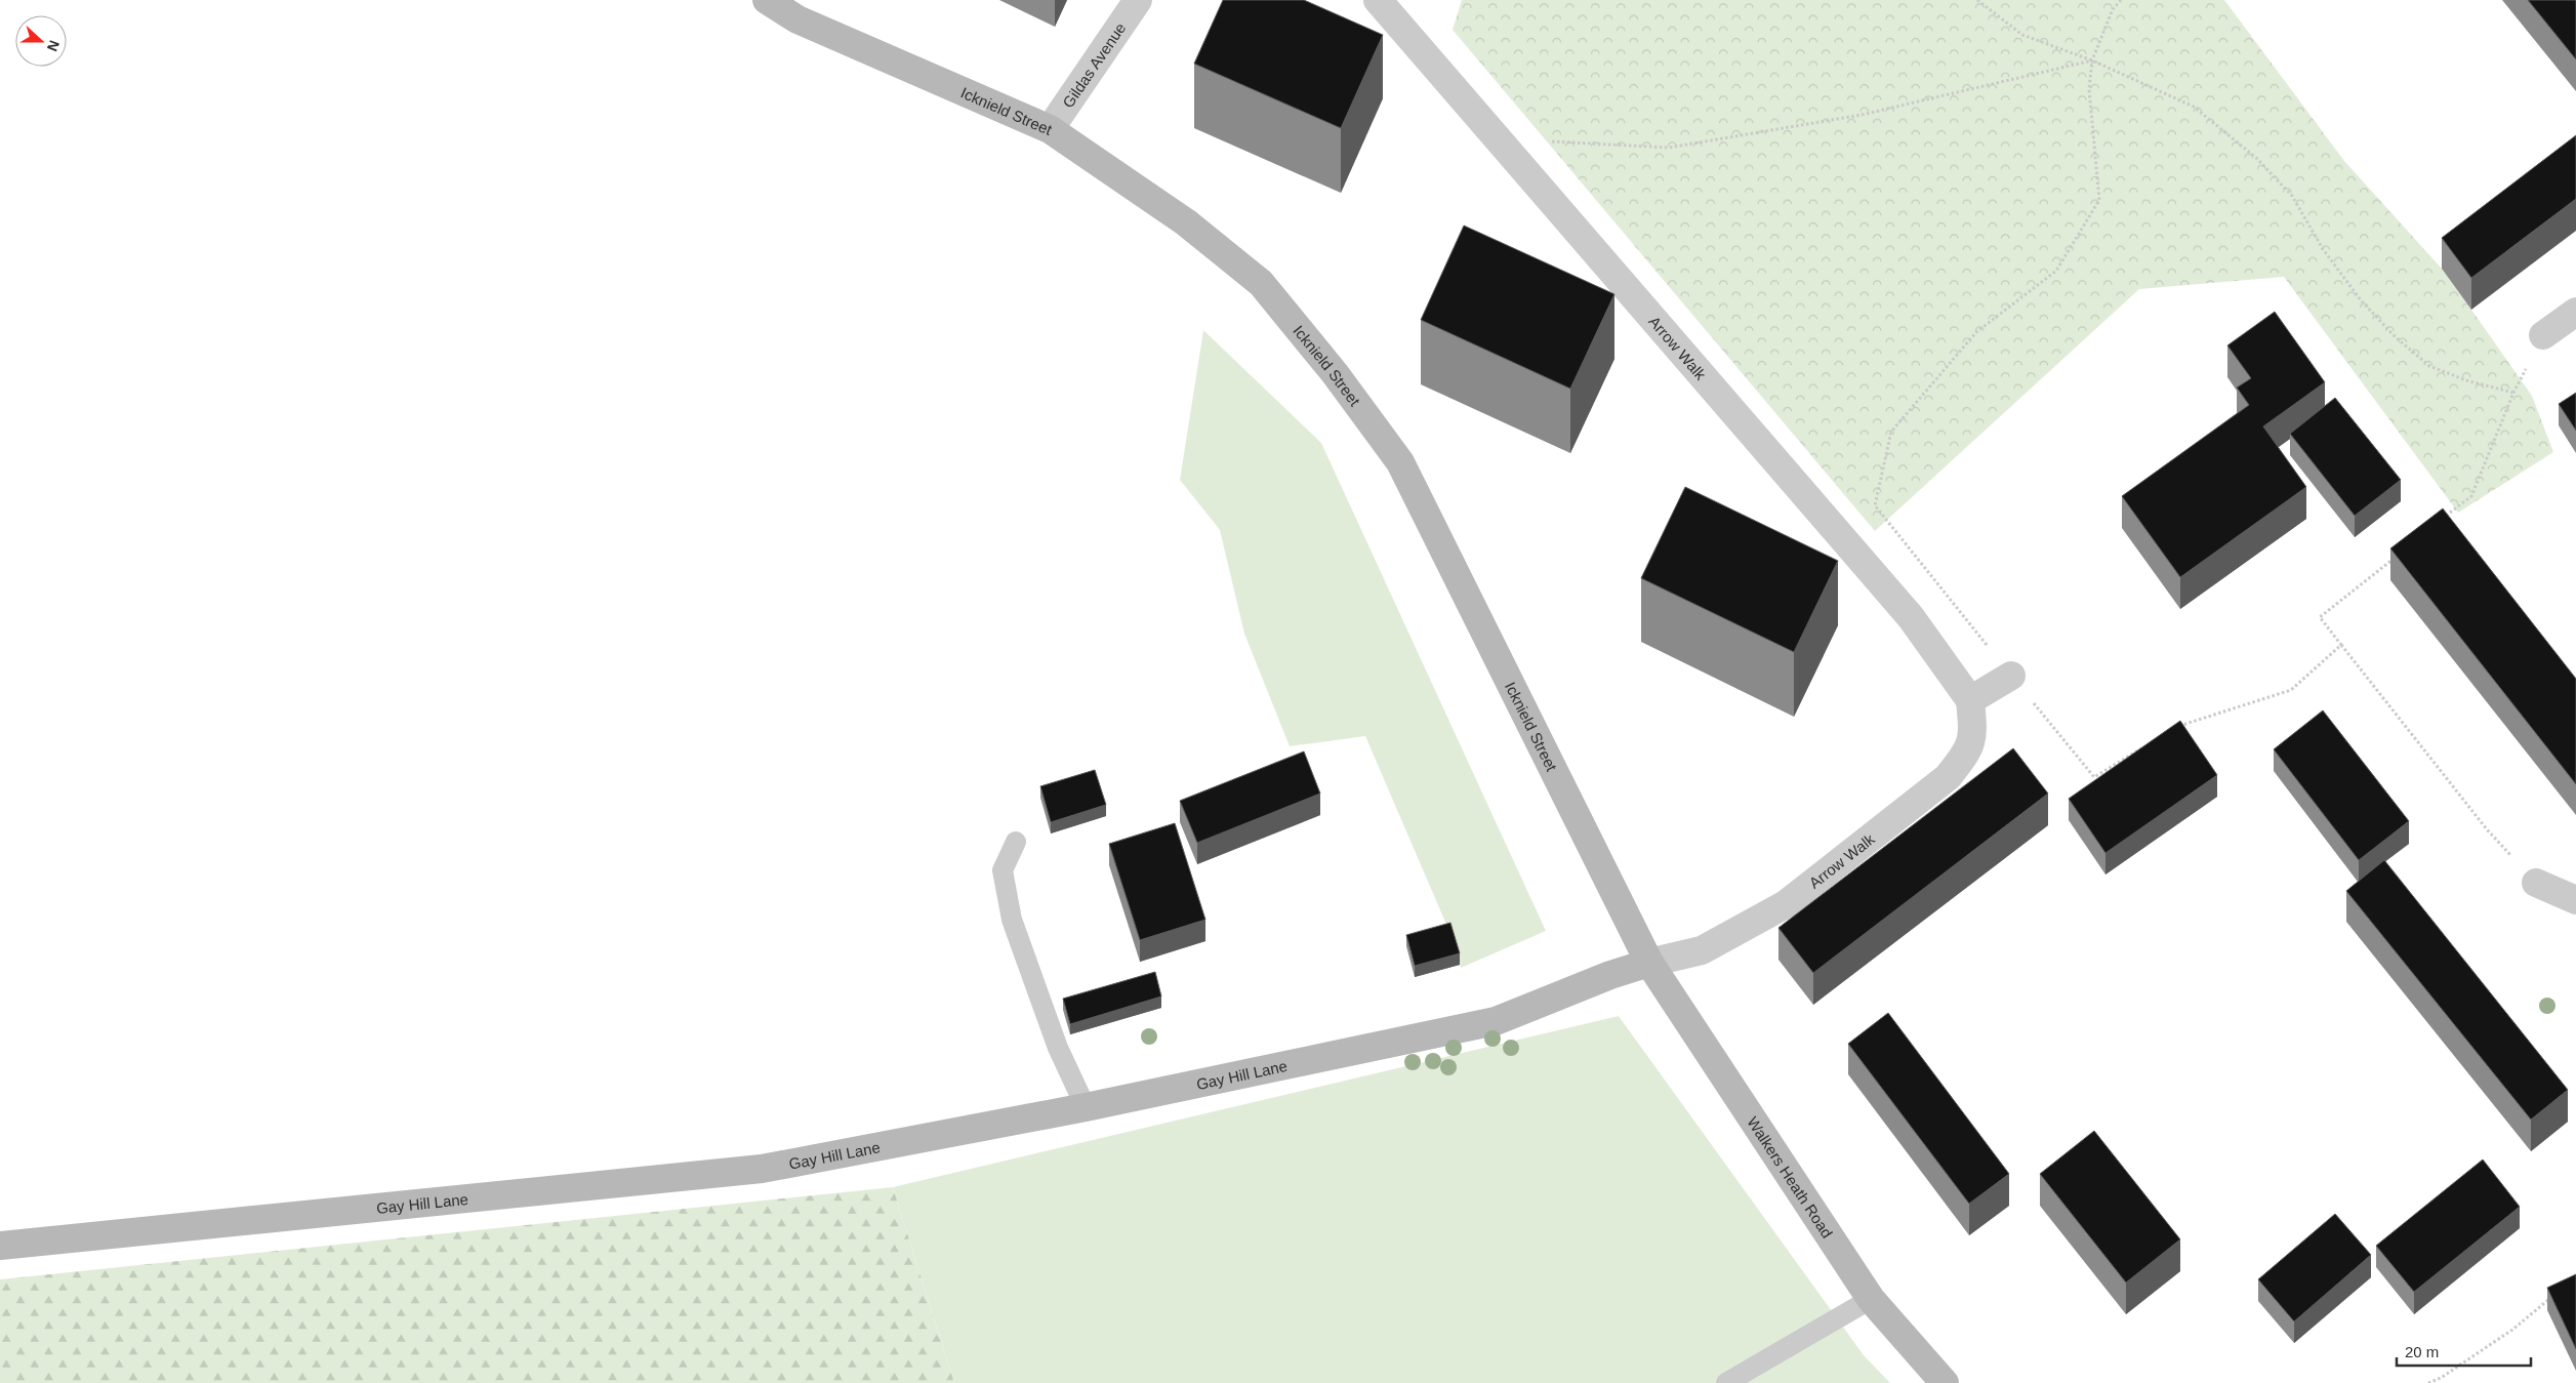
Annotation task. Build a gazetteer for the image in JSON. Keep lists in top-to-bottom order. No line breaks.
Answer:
{"streets":{"street":["Gildas Avenue","Icknield Street","Arrow Walk","Gay Hill Lane","Walkers Heath Road"]},"crossings":[["Gildas Avenue","Icknield Street"],["Icknield Street","Arrow Walk"],["Icknield Street","Gay Hill Lane"],["Icknield Street","Walkers Heath Road"],["Arrow Walk","Gay Hill Lane"],["Arrow Walk","Walkers Heath Road"],["Gay Hill Lane","Walkers Heath Road"]],"scale_bar":"20 m","north":"right"}
